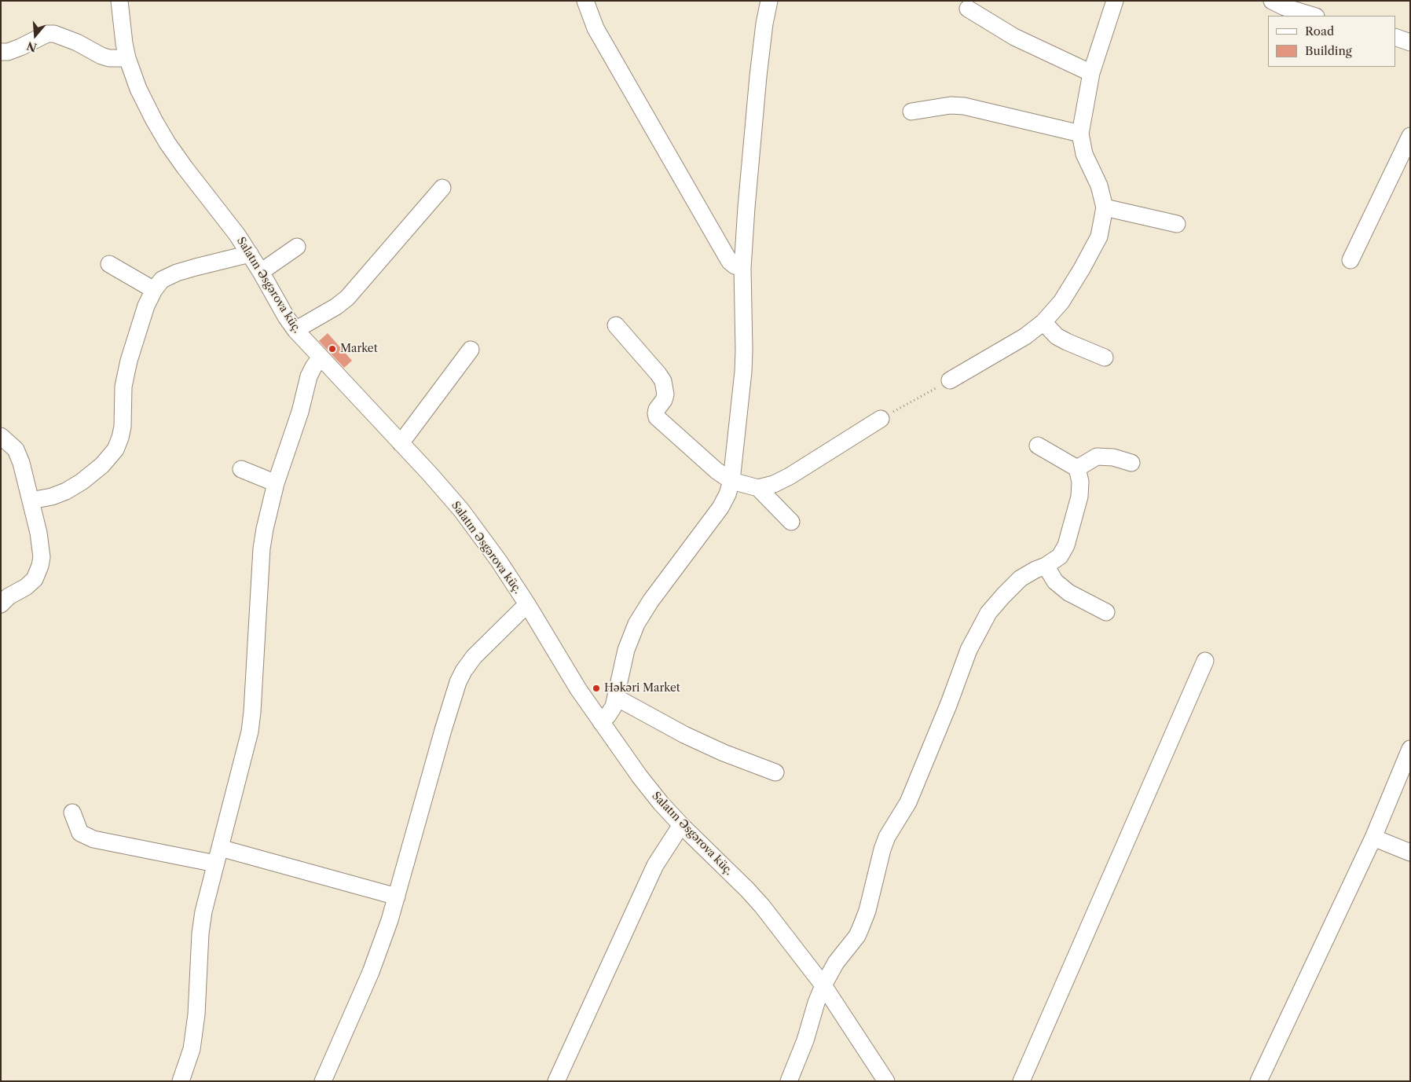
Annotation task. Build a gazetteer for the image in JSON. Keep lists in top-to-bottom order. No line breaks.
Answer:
{"streets":{"street":["Salatın Əsgərova küç."]},"places":["Market","Həkəri Market"],"legend":["Road","Building"],"north":"bottom"}
